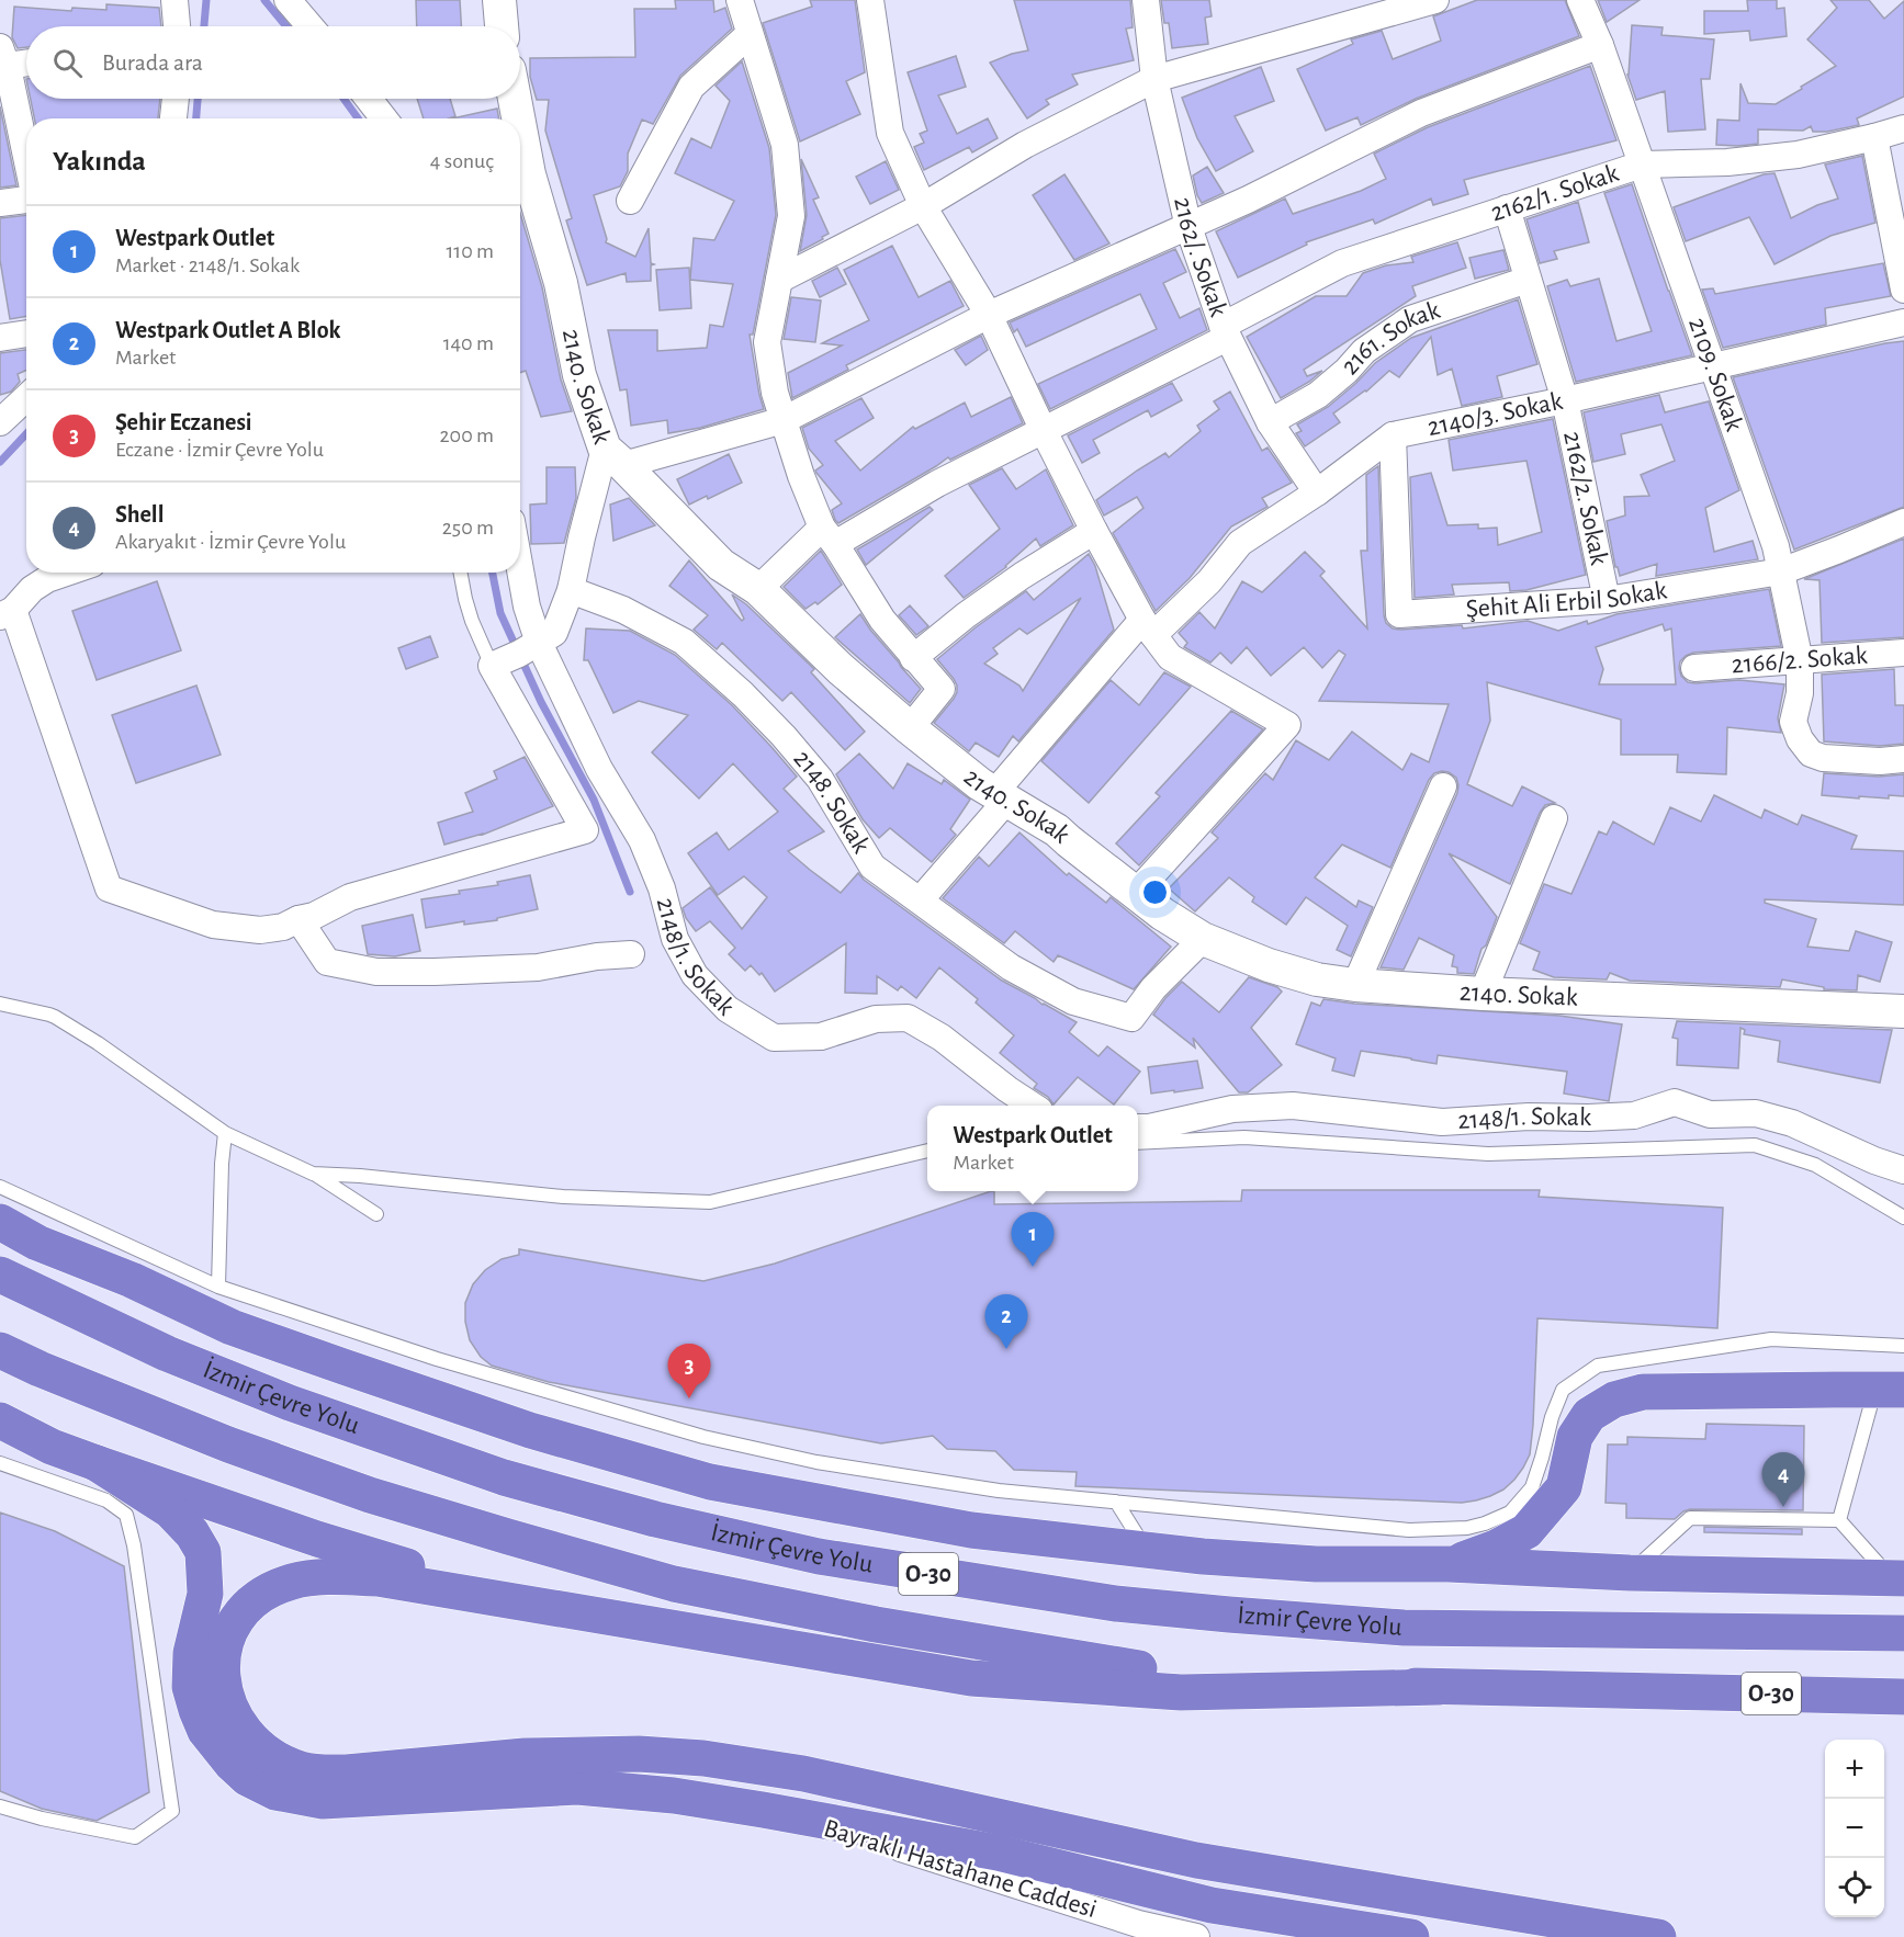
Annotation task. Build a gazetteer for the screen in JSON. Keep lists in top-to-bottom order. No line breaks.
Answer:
{"streets":{"highway":["İzmir Çevre Yolu","O-30"],"street":["2162/1. Sokak","2162/. Sokak","2161. Sokak","2109. Sokak","2140. Sokak","2140/3. Sokak","2162/2. Sokak","Şehit Ali Erbil Sokak","2166/2. Sokak","2148. Sokak","2148/1. Sokak","Bayraklı Hastahane Caddesi"]},"crossings":[["2162/1. Sokak","2162/. Sokak"],["2162/1. Sokak","2109. Sokak"],["2162/1. Sokak","2140. Sokak"],["2162/1. Sokak","2162/2. Sokak"],["2162/. Sokak","2161. Sokak"],["2162/. Sokak","2140/3. Sokak"],["2161. Sokak","2162/2. Sokak"],["2109. Sokak","2140/3. Sokak"],["2109. Sokak","Şehit Ali Erbil Sokak"],["2109. Sokak","2166/2. Sokak"],["2140. Sokak","2140/3. Sokak"],["2140. Sokak","2148. Sokak"],["2140/3. Sokak","2162/2. Sokak"],["2140/3. Sokak","Şehit Ali Erbil Sokak"],["2140/3. Sokak","2148. Sokak"],["2162/2. Sokak","Şehit Ali Erbil Sokak"]],"page":{"search":"Burada ara","heading":["Yakında","4 sonuç"],"list":[{"mark":"1","name":"Westpark Outlet","note":"Market · 2148/1. Sokak","value":"110 m"},{"mark":"2","name":"Westpark Outlet A Blok","note":"Market","value":"140 m"},{"mark":"3","name":"Şehir Eczanesi","note":"Eczane · İzmir Çevre Yolu","value":"200 m"},{"mark":"4","name":"Shell","note":"Akaryakıt · İzmir Çevre Yolu","value":"250 m"}],"popup":["Westpark Outlet","Market"],"pins":["1","2","3","4"],"map_buttons":["+","−"]}}
